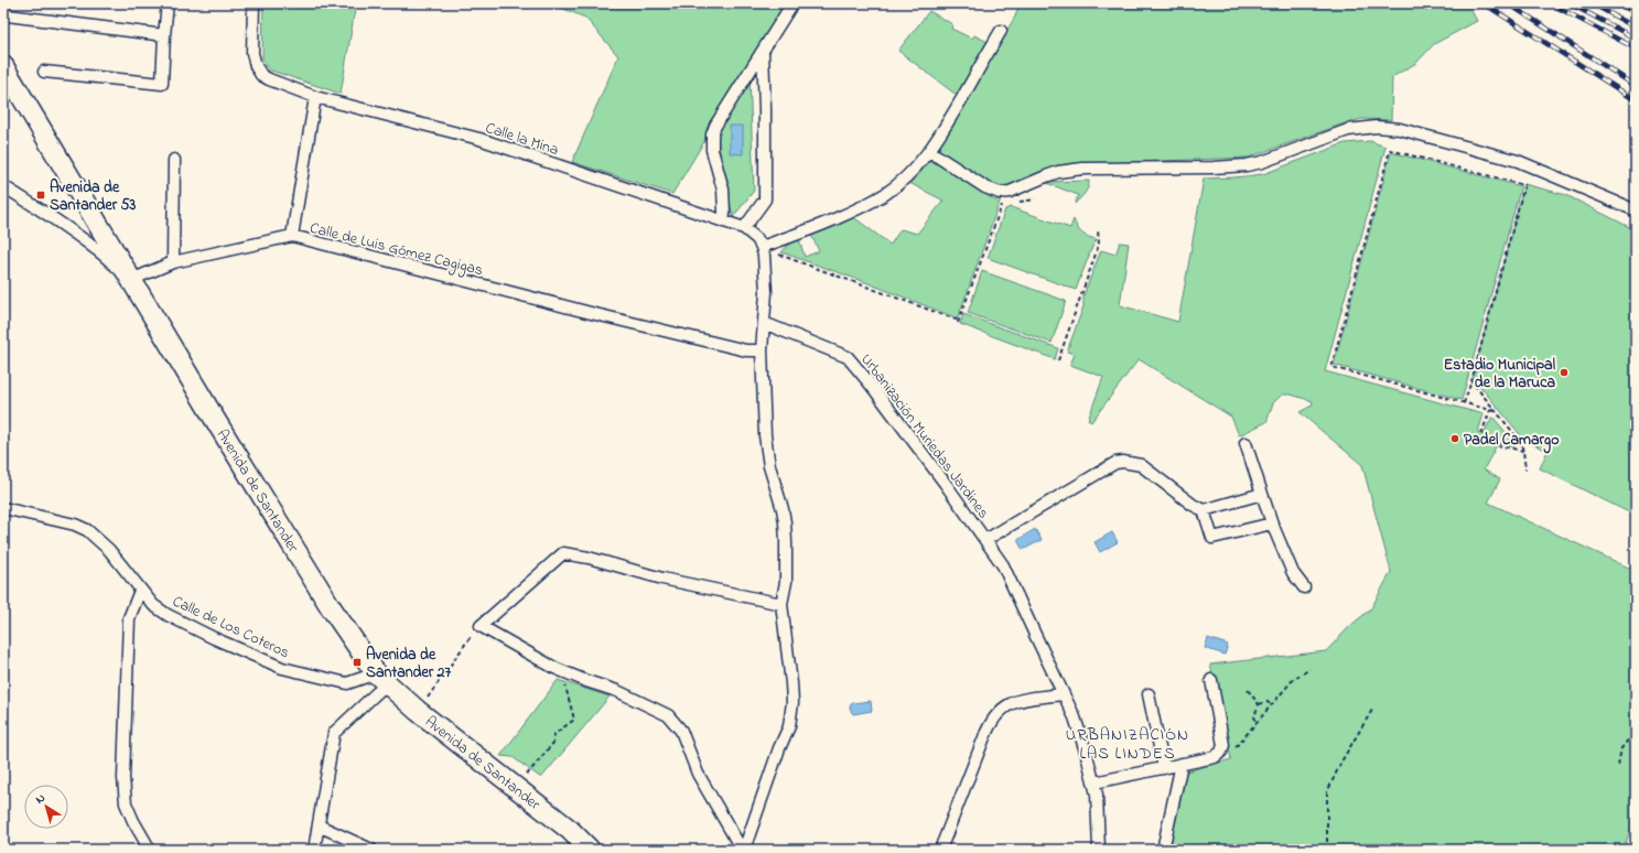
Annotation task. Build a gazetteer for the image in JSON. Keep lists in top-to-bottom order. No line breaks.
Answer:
{"streets":{"highway":["Avenida de Santander"],"street":["Calle la Mina","Calle de Luis Gómez Cagigas","Urbanización Muriedas Jardines","Calle de Los Coteros"]},"crossings":[["Calle de Luis Gómez Cagigas","Avenida de Santander"],["Avenida de Santander","Calle de Los Coteros"]],"districts":["URBANIZACIÓN LAS LINDES"],"places":{"transit":["Avenida de Santander 53","Avenida de Santander 27"],"other":["Estadio Municipal de la Maruca","Padel Camargo"]},"north":"top left"}
